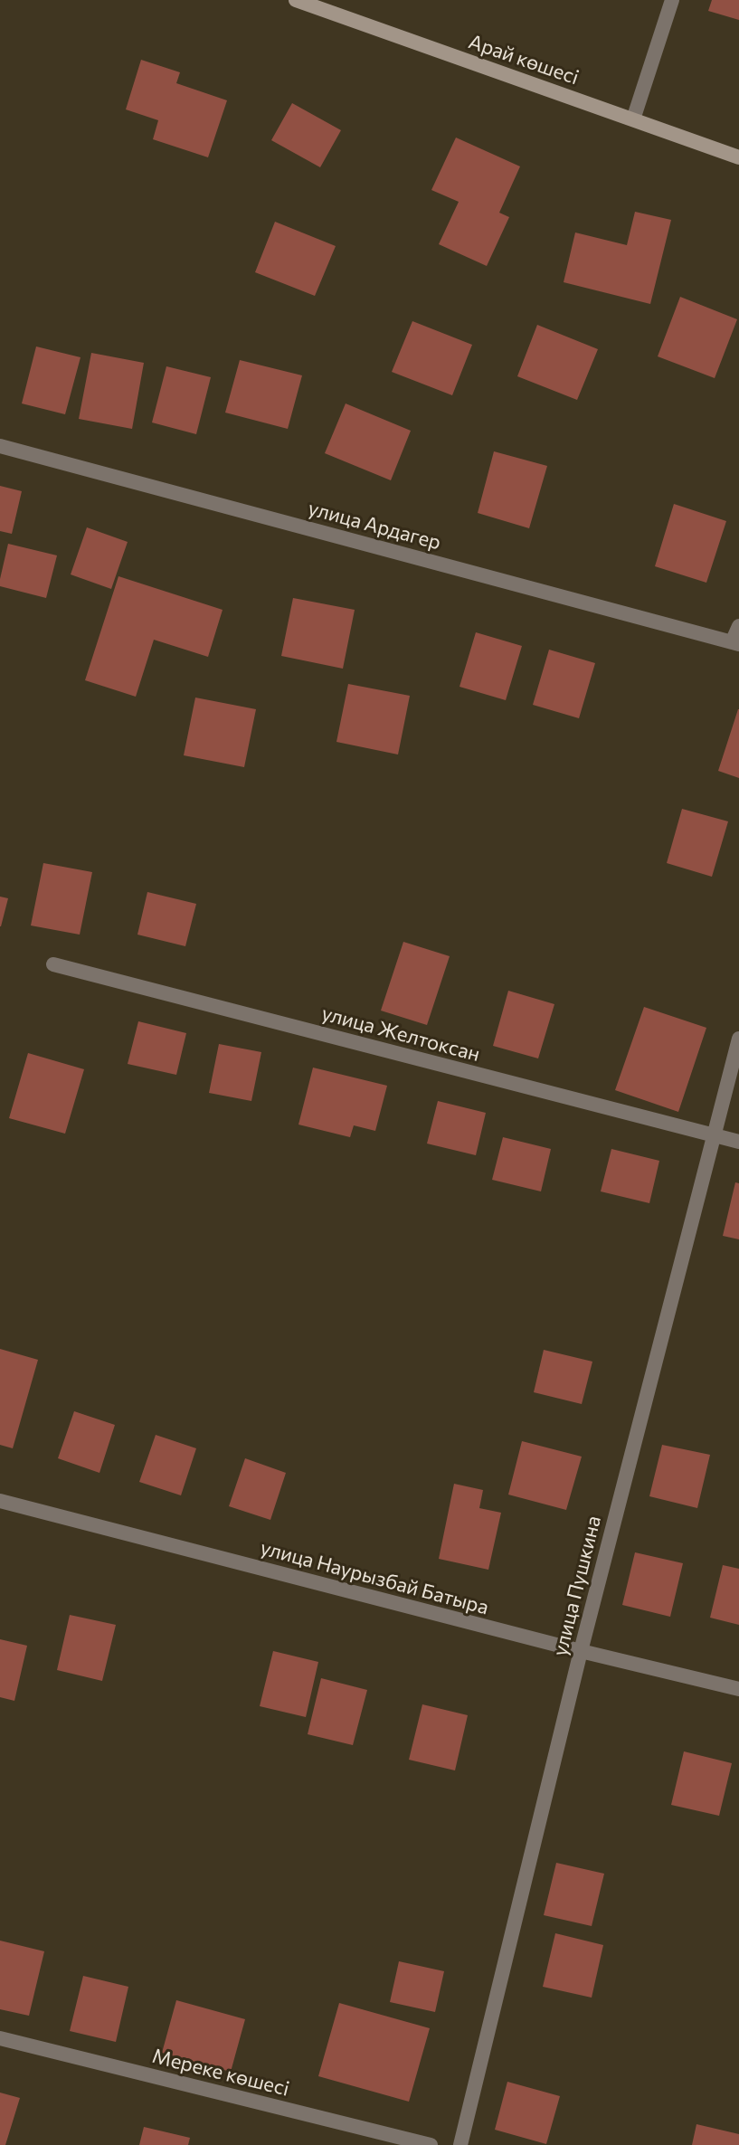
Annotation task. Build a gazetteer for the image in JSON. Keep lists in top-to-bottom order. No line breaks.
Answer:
{"streets":{"main road":["Арай көшесі"],"street":["улица Ардагер","улица Желтоксан","улица Наурызбай Батыра","улица Пушкина","Мереке көшесі"]},"crossings":[["улица Желтоксан","улица Пушкина"],["улица Наурызбай Батыра","улица Пушкина"]]}
